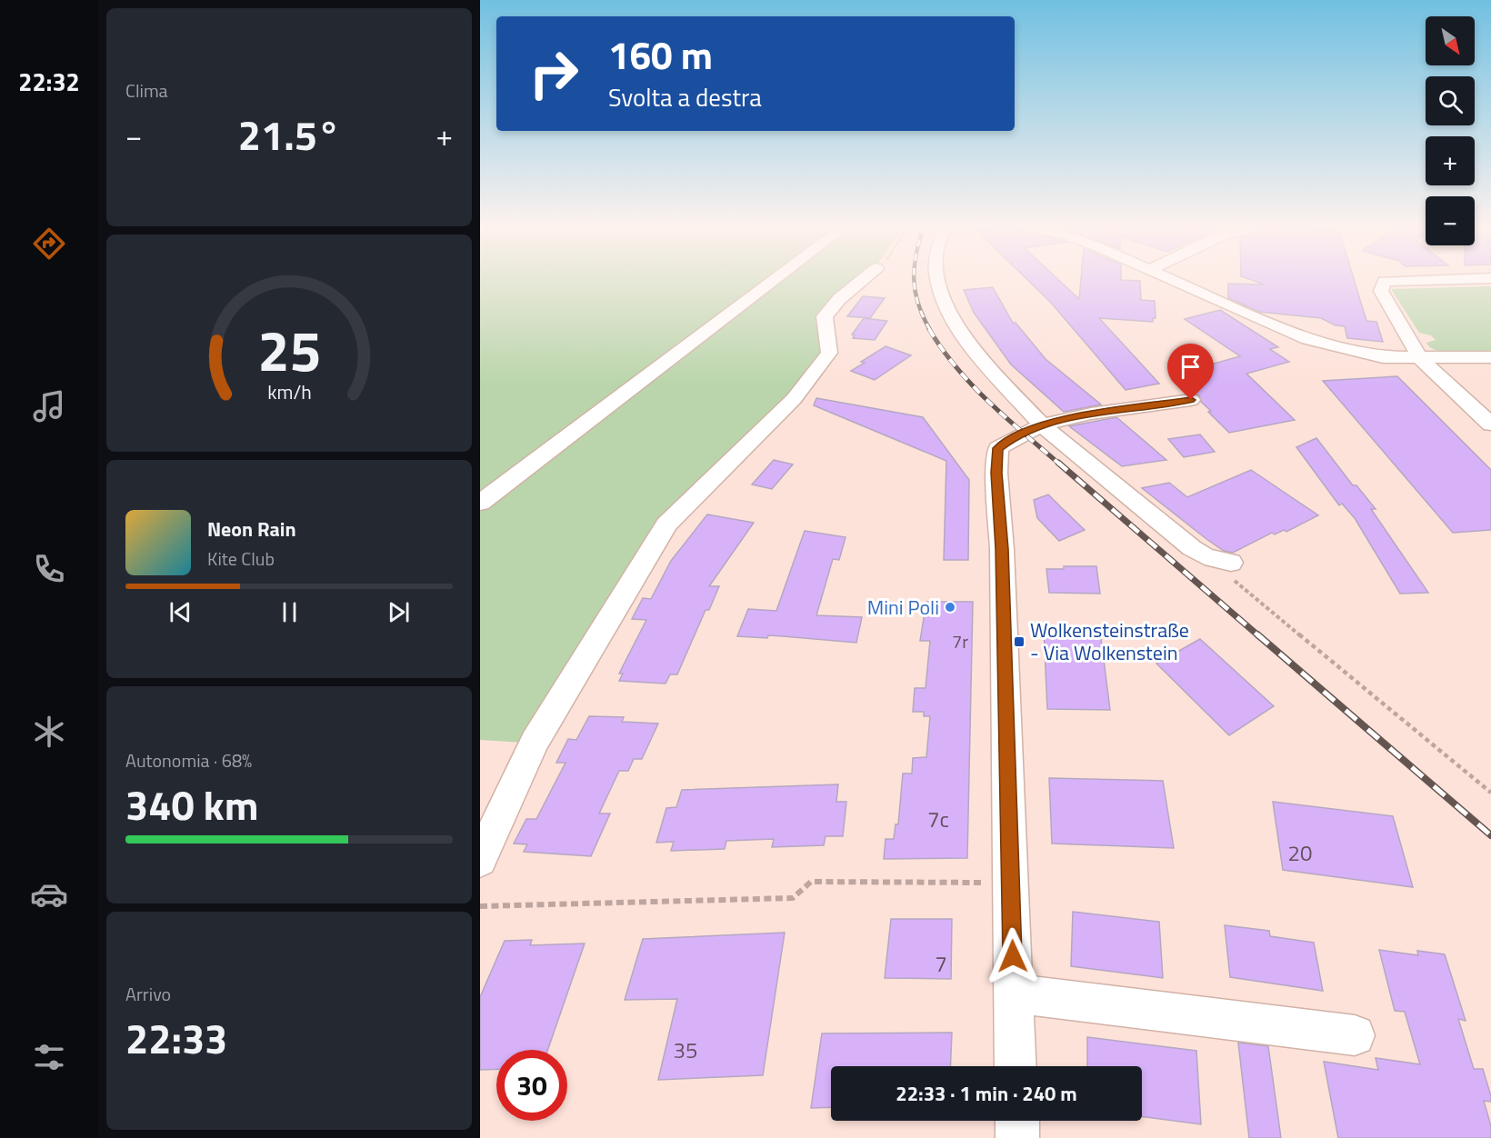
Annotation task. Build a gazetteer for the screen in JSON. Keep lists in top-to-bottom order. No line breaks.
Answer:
{"places":{"other":["Mini Poli"],"transit":["Wolkensteinstraße - Via Wolkenstein"]},"house_numbers":["7r","7c","20","7","35"],"north":"bottom right","page":{"tabs":"22:32","tile":["Clima",["Autonomia · 68%","340 km"],["Arrivo","22:33"]],"map_buttons":["+","−"],"turn":["160 m","Svolta a destra"],"heat":["−","21.5°","+"],"song":["Neon Rain","Kite Club"],"limit":"30","trip":"22:33 · 1 min · 240 m","gauge":["25","km/h"]}}
